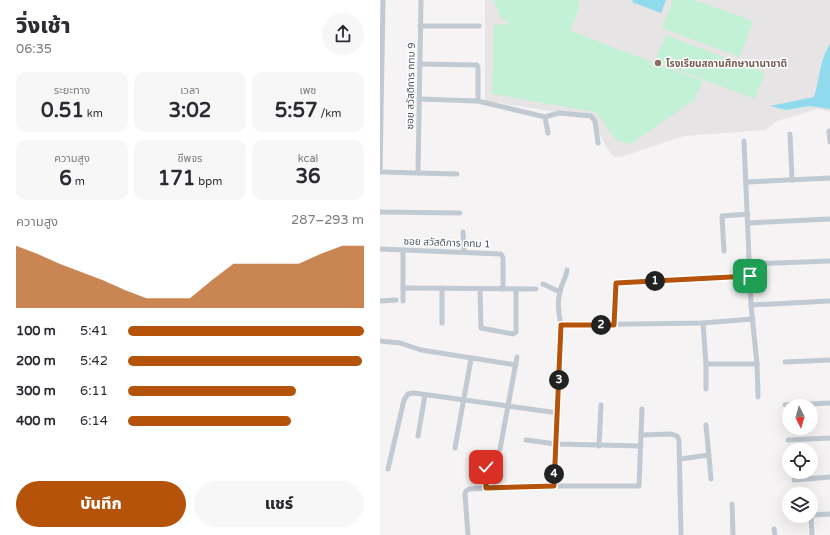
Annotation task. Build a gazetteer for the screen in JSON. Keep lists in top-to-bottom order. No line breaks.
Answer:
{"streets":{"street":["ซอย สวัสดิการ กทม 9","ซอย สวัสดิการ กทม 1"]},"places":["โรงเรียนสถานศึกษานานาชาติ"],"north":"bottom","page":{"heading":["วิ่งเช้า","06:35"],"stats":[["ระยะทาง","0.51 km"],["เวลา","3:02"],["เพซ","5:57 /km"],["ความสูง","6 m"],["ชีพจร","171 bpm"],["kcal","36"]],"chart":["ความสูง","287–293 m"],"pins":["1","2","3","4"],"list":[{"name":"100 m","note":"5:41"},{"name":"200 m","note":"5:42"},{"name":"300 m","note":"6:11"},{"name":"400 m","note":"6:14"}],"buttons":["บันทึก","แชร์"]}}
